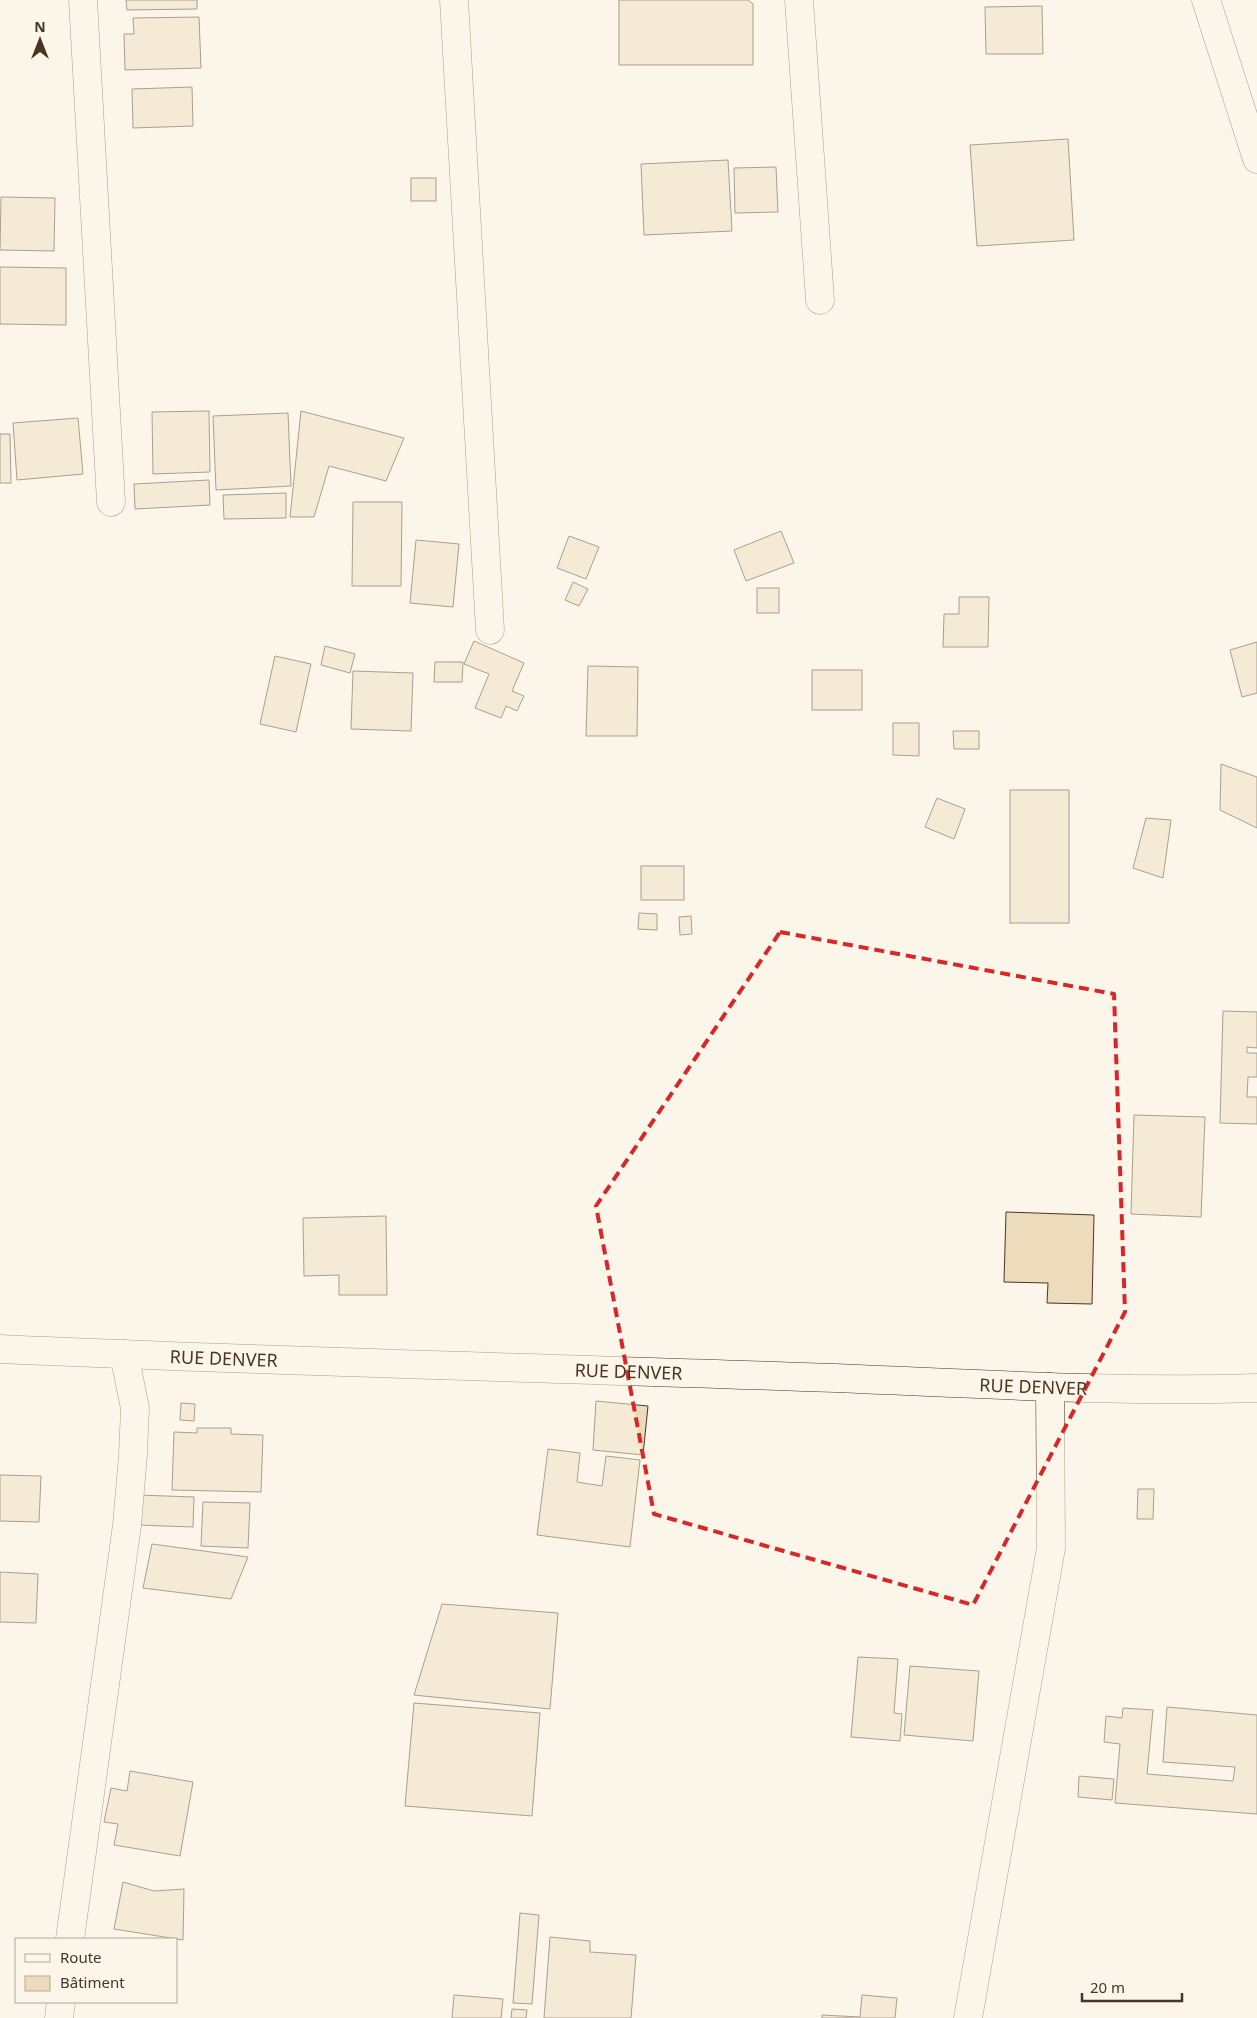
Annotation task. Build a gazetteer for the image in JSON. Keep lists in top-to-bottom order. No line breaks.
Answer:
{"streets":{"street":["RUE DENVER"]},"legend":["Route","Bâtiment"],"scale_bar":"20 m","north":"top"}
